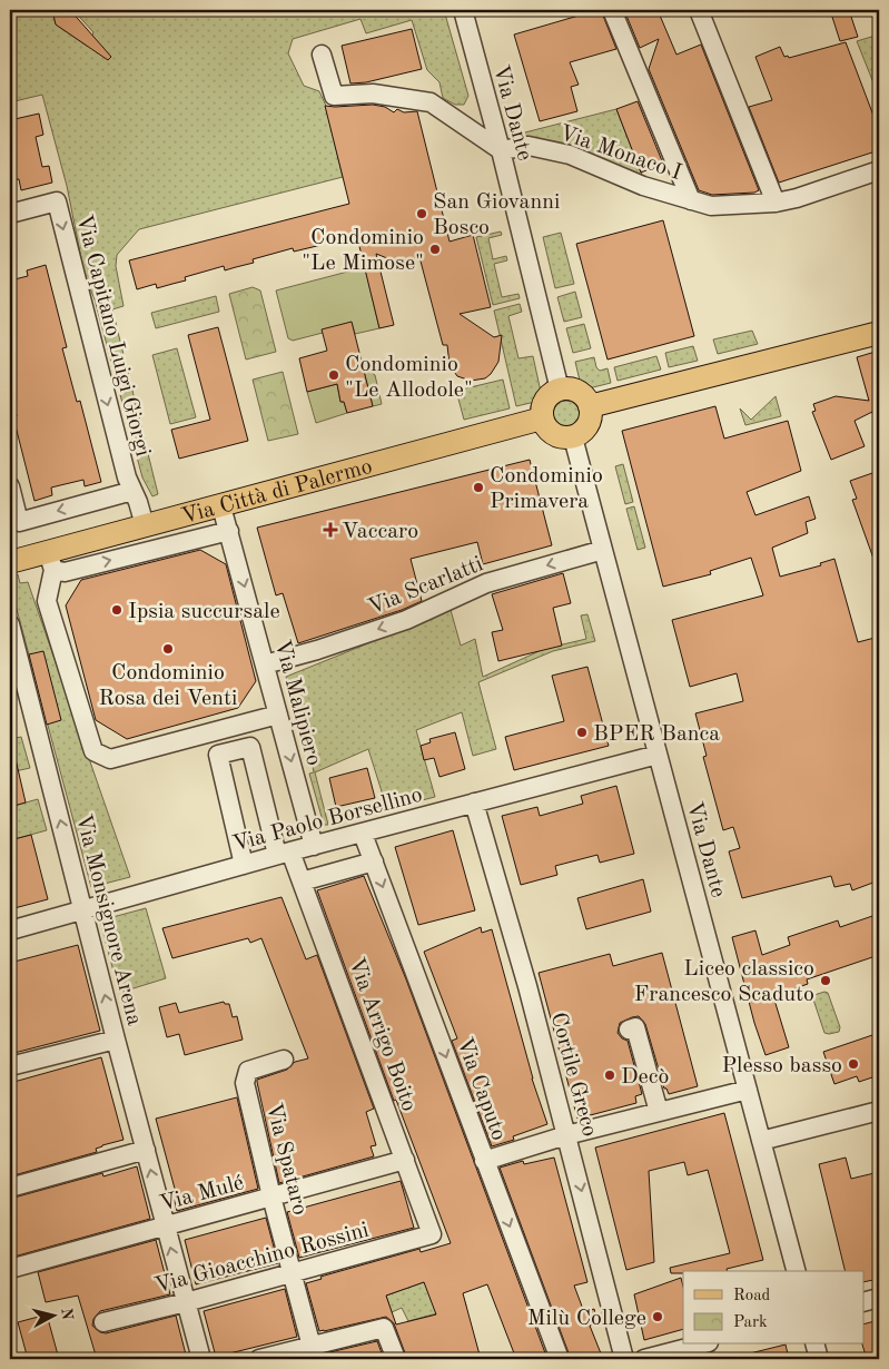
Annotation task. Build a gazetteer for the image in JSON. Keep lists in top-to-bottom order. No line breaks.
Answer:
{"streets":{"main road":["Via Città di Palermo"],"street":["Via Dante","Via Monaco I","Via Capitano Luigi Giorgi","Via Scarlatti","Via Malipiero","Via Paolo Borsellino","Via Monsignore Arena","Via Arrigo Boito","Cortile Greco","Via Caputo","Via Spataro","Via Mulé","Via Gioacchino Rossini"]},"crossings":[["Via Dante","Via Monaco I"],["Via Dante","Via Città di Palermo"],["Via Dante","Via Scarlatti"],["Via Dante","Via Paolo Borsellino"],["Via Capitano Luigi Giorgi","Via Città di Palermo"],["Via Città di Palermo","Via Malipiero"],["Via Scarlatti","Via Malipiero"],["Via Malipiero","Via Paolo Borsellino"],["Via Paolo Borsellino","Via Monsignore Arena"],["Via Paolo Borsellino","Via Arrigo Boito"],["Via Paolo Borsellino","Cortile Greco"],["Via Paolo Borsellino","Via Caputo"],["Via Monsignore Arena","Via Mulé"],["Via Monsignore Arena","Via Gioacchino Rossini"],["Via Arrigo Boito","Via Mulé"],["Via Arrigo Boito","Via Gioacchino Rossini"],["Via Spataro","Via Mulé"],["Via Spataro","Via Gioacchino Rossini"]],"one_way":["Via Capitano Luigi Giorgi","Via Scarlatti","Via Malipiero","Via Monsignore Arena","Cortile Greco","Via Caputo"],"places":{"other":["San Giovanni Bosco","Condominio \"Le Mimose\"","Condominio \"Le Allodole\"","Condominio Primavera","Ipsia succursale","Condominio Rosa dei Venti","BPER Banca","Liceo classico Francesco Scaduto","Plesso basso","Decò","Milù College"],"health":["Vaccaro"]},"legend":["Road","Park"],"north":"right"}
